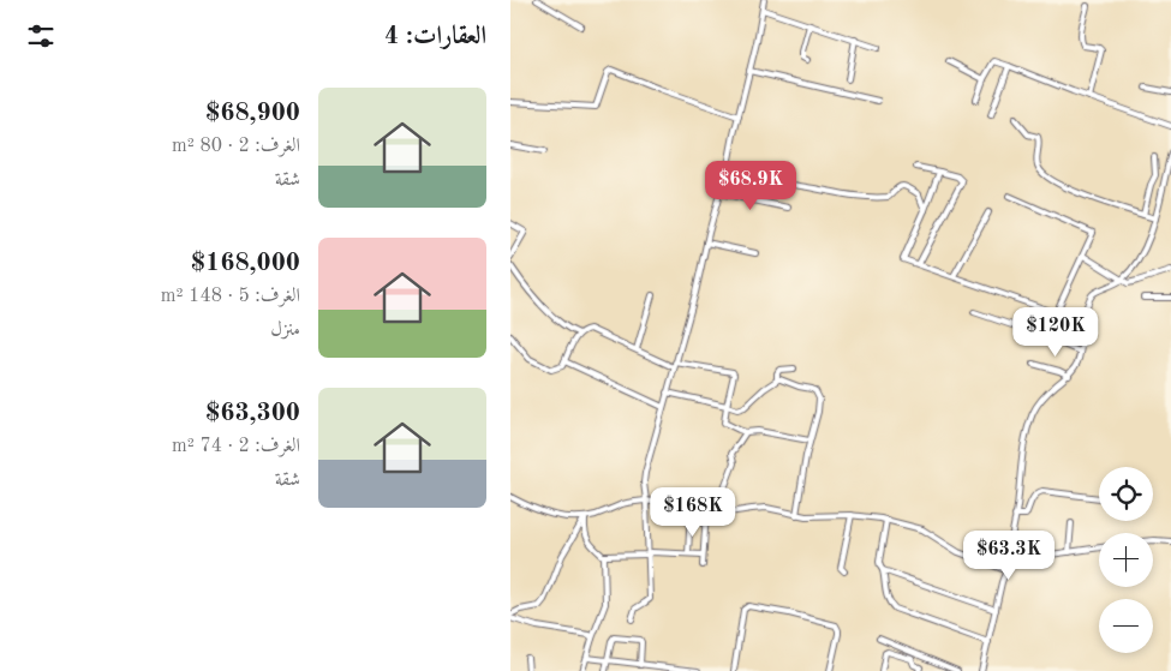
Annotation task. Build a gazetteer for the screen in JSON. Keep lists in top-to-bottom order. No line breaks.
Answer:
{"page":{"heading":"العقارات: 4","list":[{"name":"$68,900","note":"الغرف: 2 · 80 m² · شقة"},{"name":"$168,000","note":"الغرف: 5 · 148 m² · منزل"},{"name":"$63,300","note":"الغرف: 2 · 74 m² · شقة"}],"price":["$68.9K","$120K","$168K","$63.3K"],"map_buttons":["+","−"]}}
